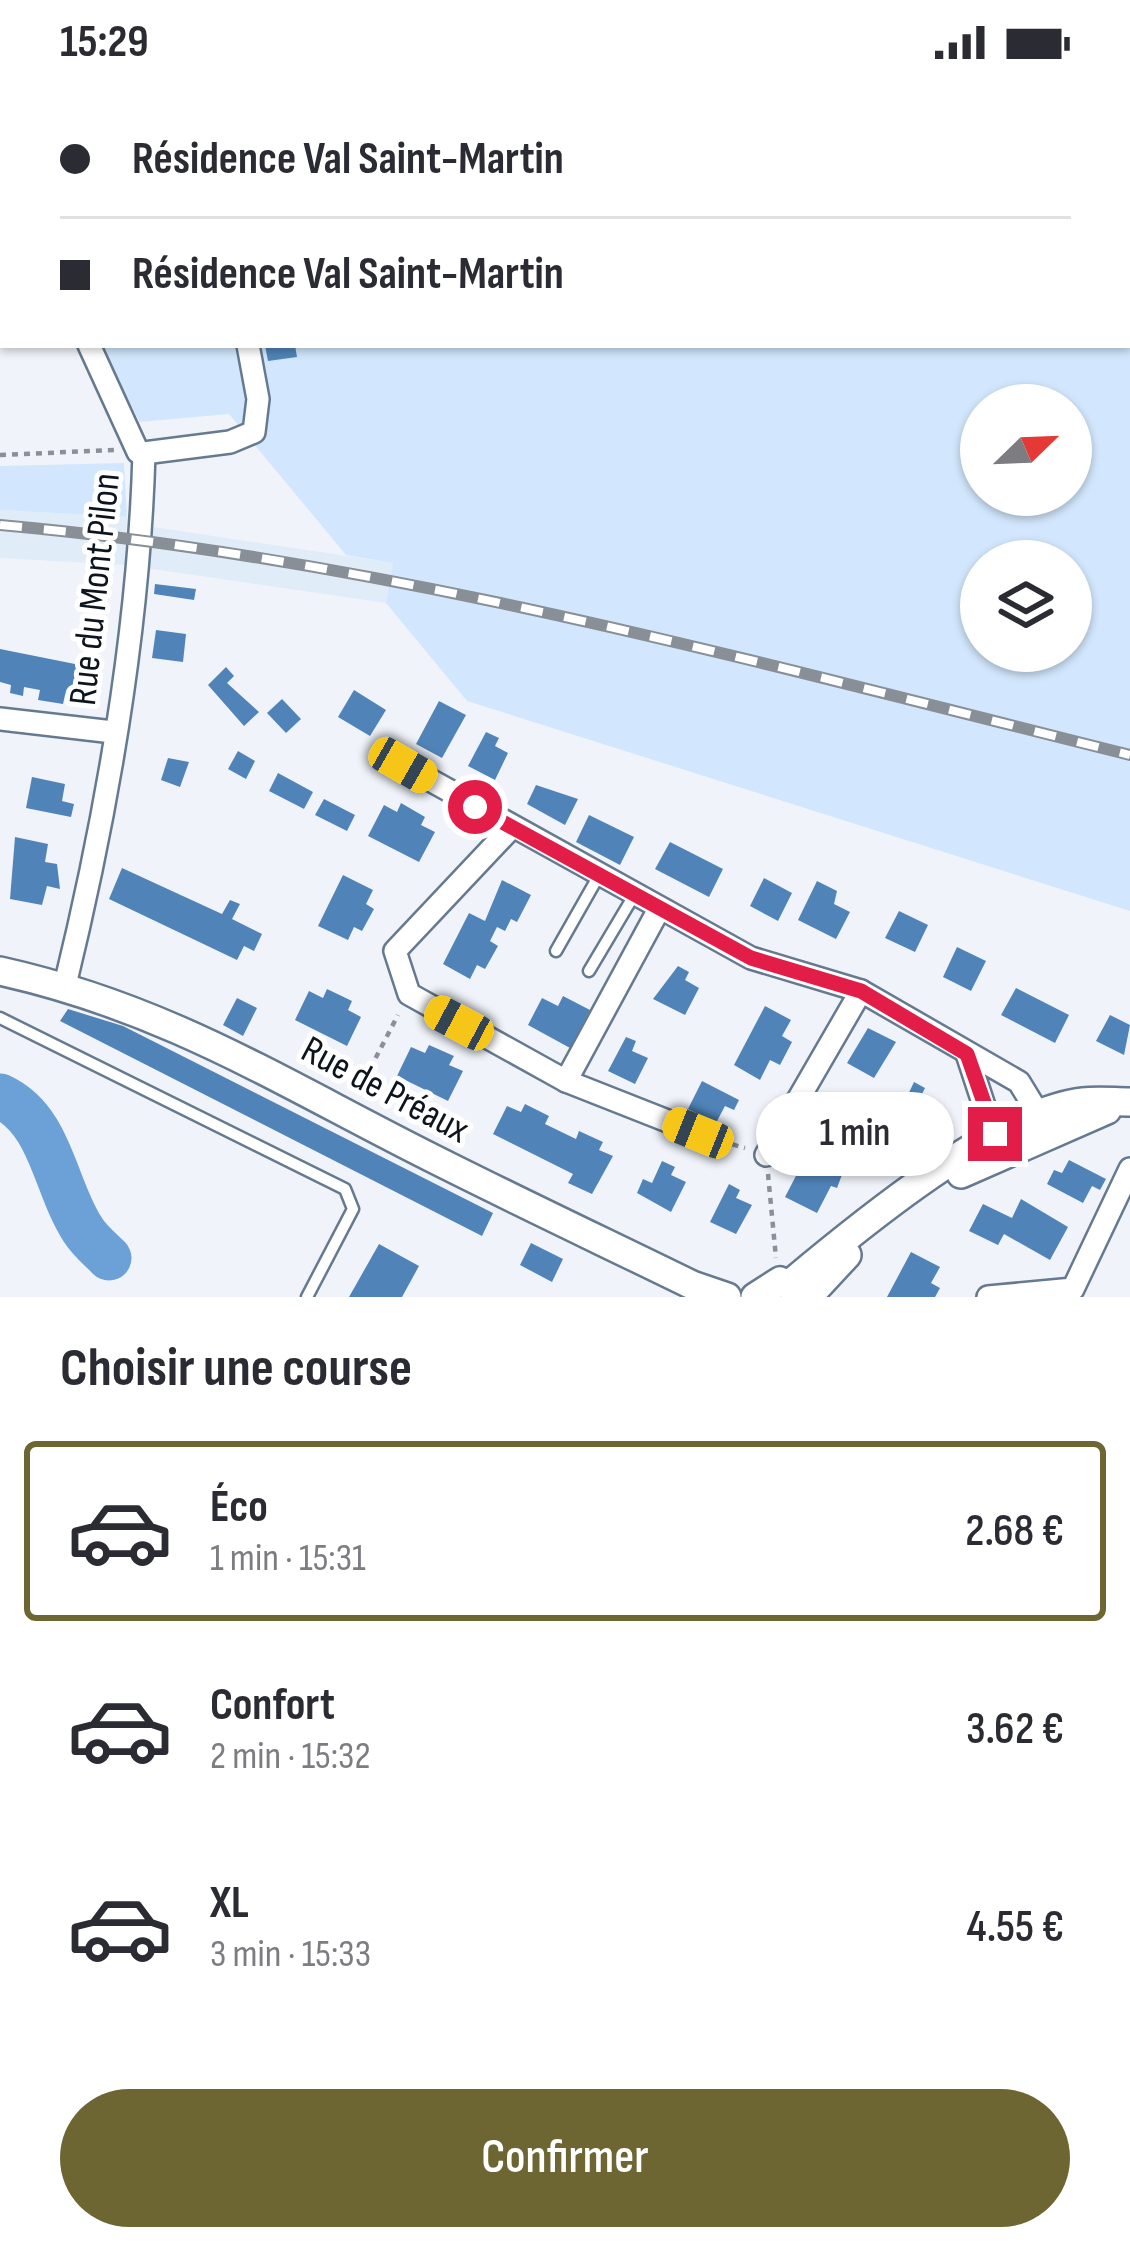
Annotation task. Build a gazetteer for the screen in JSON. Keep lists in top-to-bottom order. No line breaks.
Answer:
{"streets":{"street":["Rue du Mont Pilon","Rue de Préaux"]},"crossings":[["Rue du Mont Pilon","Rue de Préaux"]],"north":"top right","page":{"status":"15:29","banner":["Résidence Val Saint-Martin","Résidence Val Saint-Martin"],"bubble":"1 min","heading":"Choisir une course","list":[{"name":"Éco","note":"1 min · 15:31","value":"2.68 €"},{"name":"Confort","note":"2 min · 15:32","value":"3.62 €"},{"name":"XL","note":"3 min · 15:33","value":"4.55 €"}],"buttons":"Confirmer"}}
